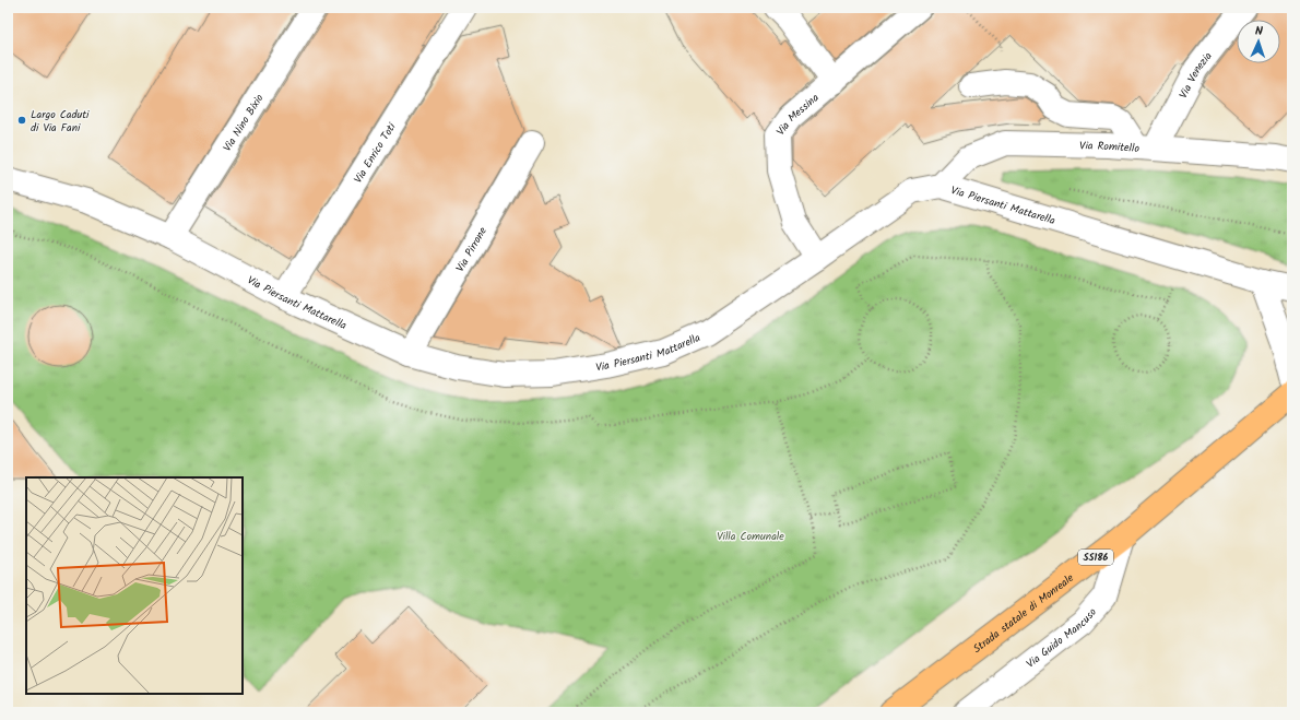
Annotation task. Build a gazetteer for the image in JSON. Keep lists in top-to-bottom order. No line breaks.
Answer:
{"streets":{"main road":["SS186","Strada statale di Monreale"],"street":["Via Venezia","Via Messina","Via Nino Bixio","Via Romitello","Via Enrico Toti","Via Piersanti Mattarella","Via Pirrone","Via Guido Mancuso"]},"crossings":[["Via Venezia","Via Romitello"],["Via Messina","Via Piersanti Mattarella"],["Via Nino Bixio","Via Piersanti Mattarella"],["Via Romitello","Via Piersanti Mattarella"],["Via Enrico Toti","Via Piersanti Mattarella"],["Via Piersanti Mattarella","Via Pirrone"],["Strada statale di Monreale","Via Guido Mancuso"]],"parks":["Villa Comunale"],"places":["Largo Caduti di Via Fani"],"north":"top"}
